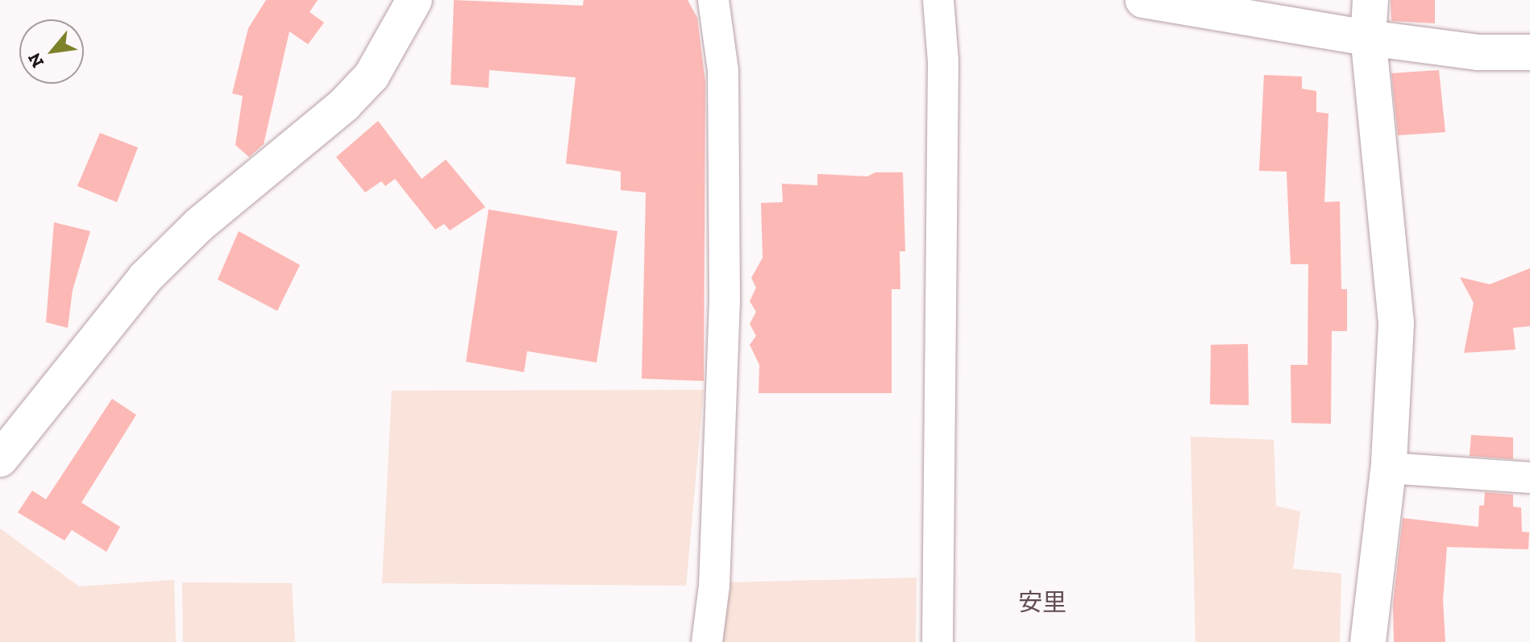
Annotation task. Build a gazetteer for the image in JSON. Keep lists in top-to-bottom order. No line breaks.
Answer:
{"districts":["安里"],"north":"bottom left"}
